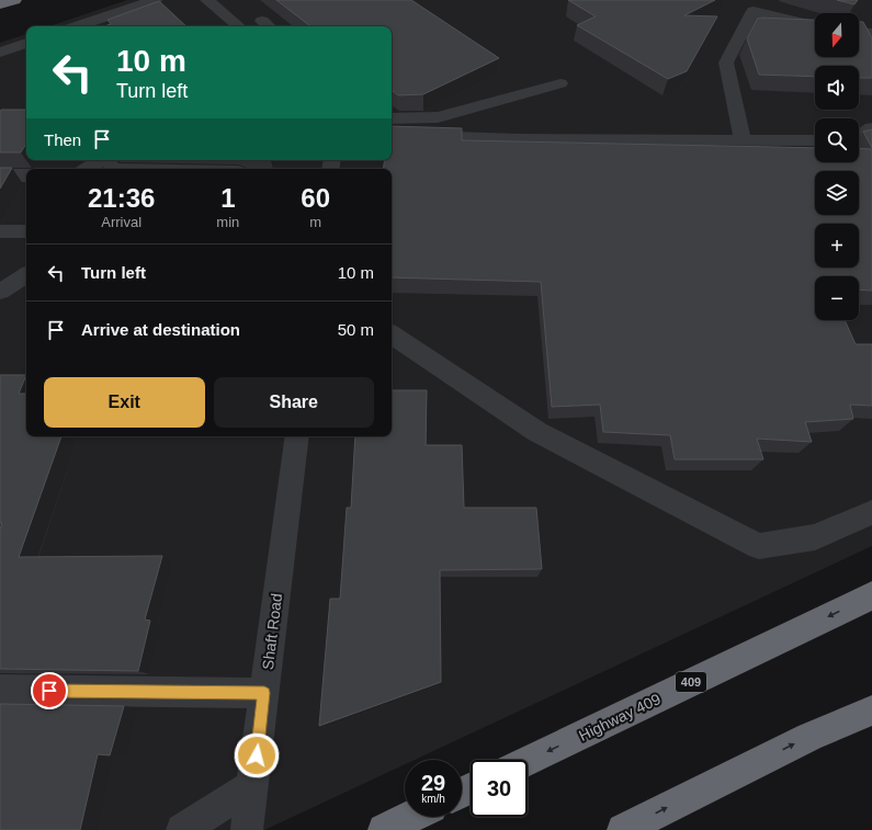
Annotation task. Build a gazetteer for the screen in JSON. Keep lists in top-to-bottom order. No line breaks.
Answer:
{"streets":{"highway":["409","Highway 409"],"street":["Shaft Road"]},"north":"bottom","page":{"map_buttons":["+","−"],"turn":["10 m","Turn left"],"then":"Then","eta":["21:36","Arrival","1","min","60","m"],"list":[{"name":"Turn left","value":"10 m"},{"name":"Arrive at destination","value":"50 m"}],"buttons":["Exit","Share"],"speed":"29 km/h","limit":"30"}}
